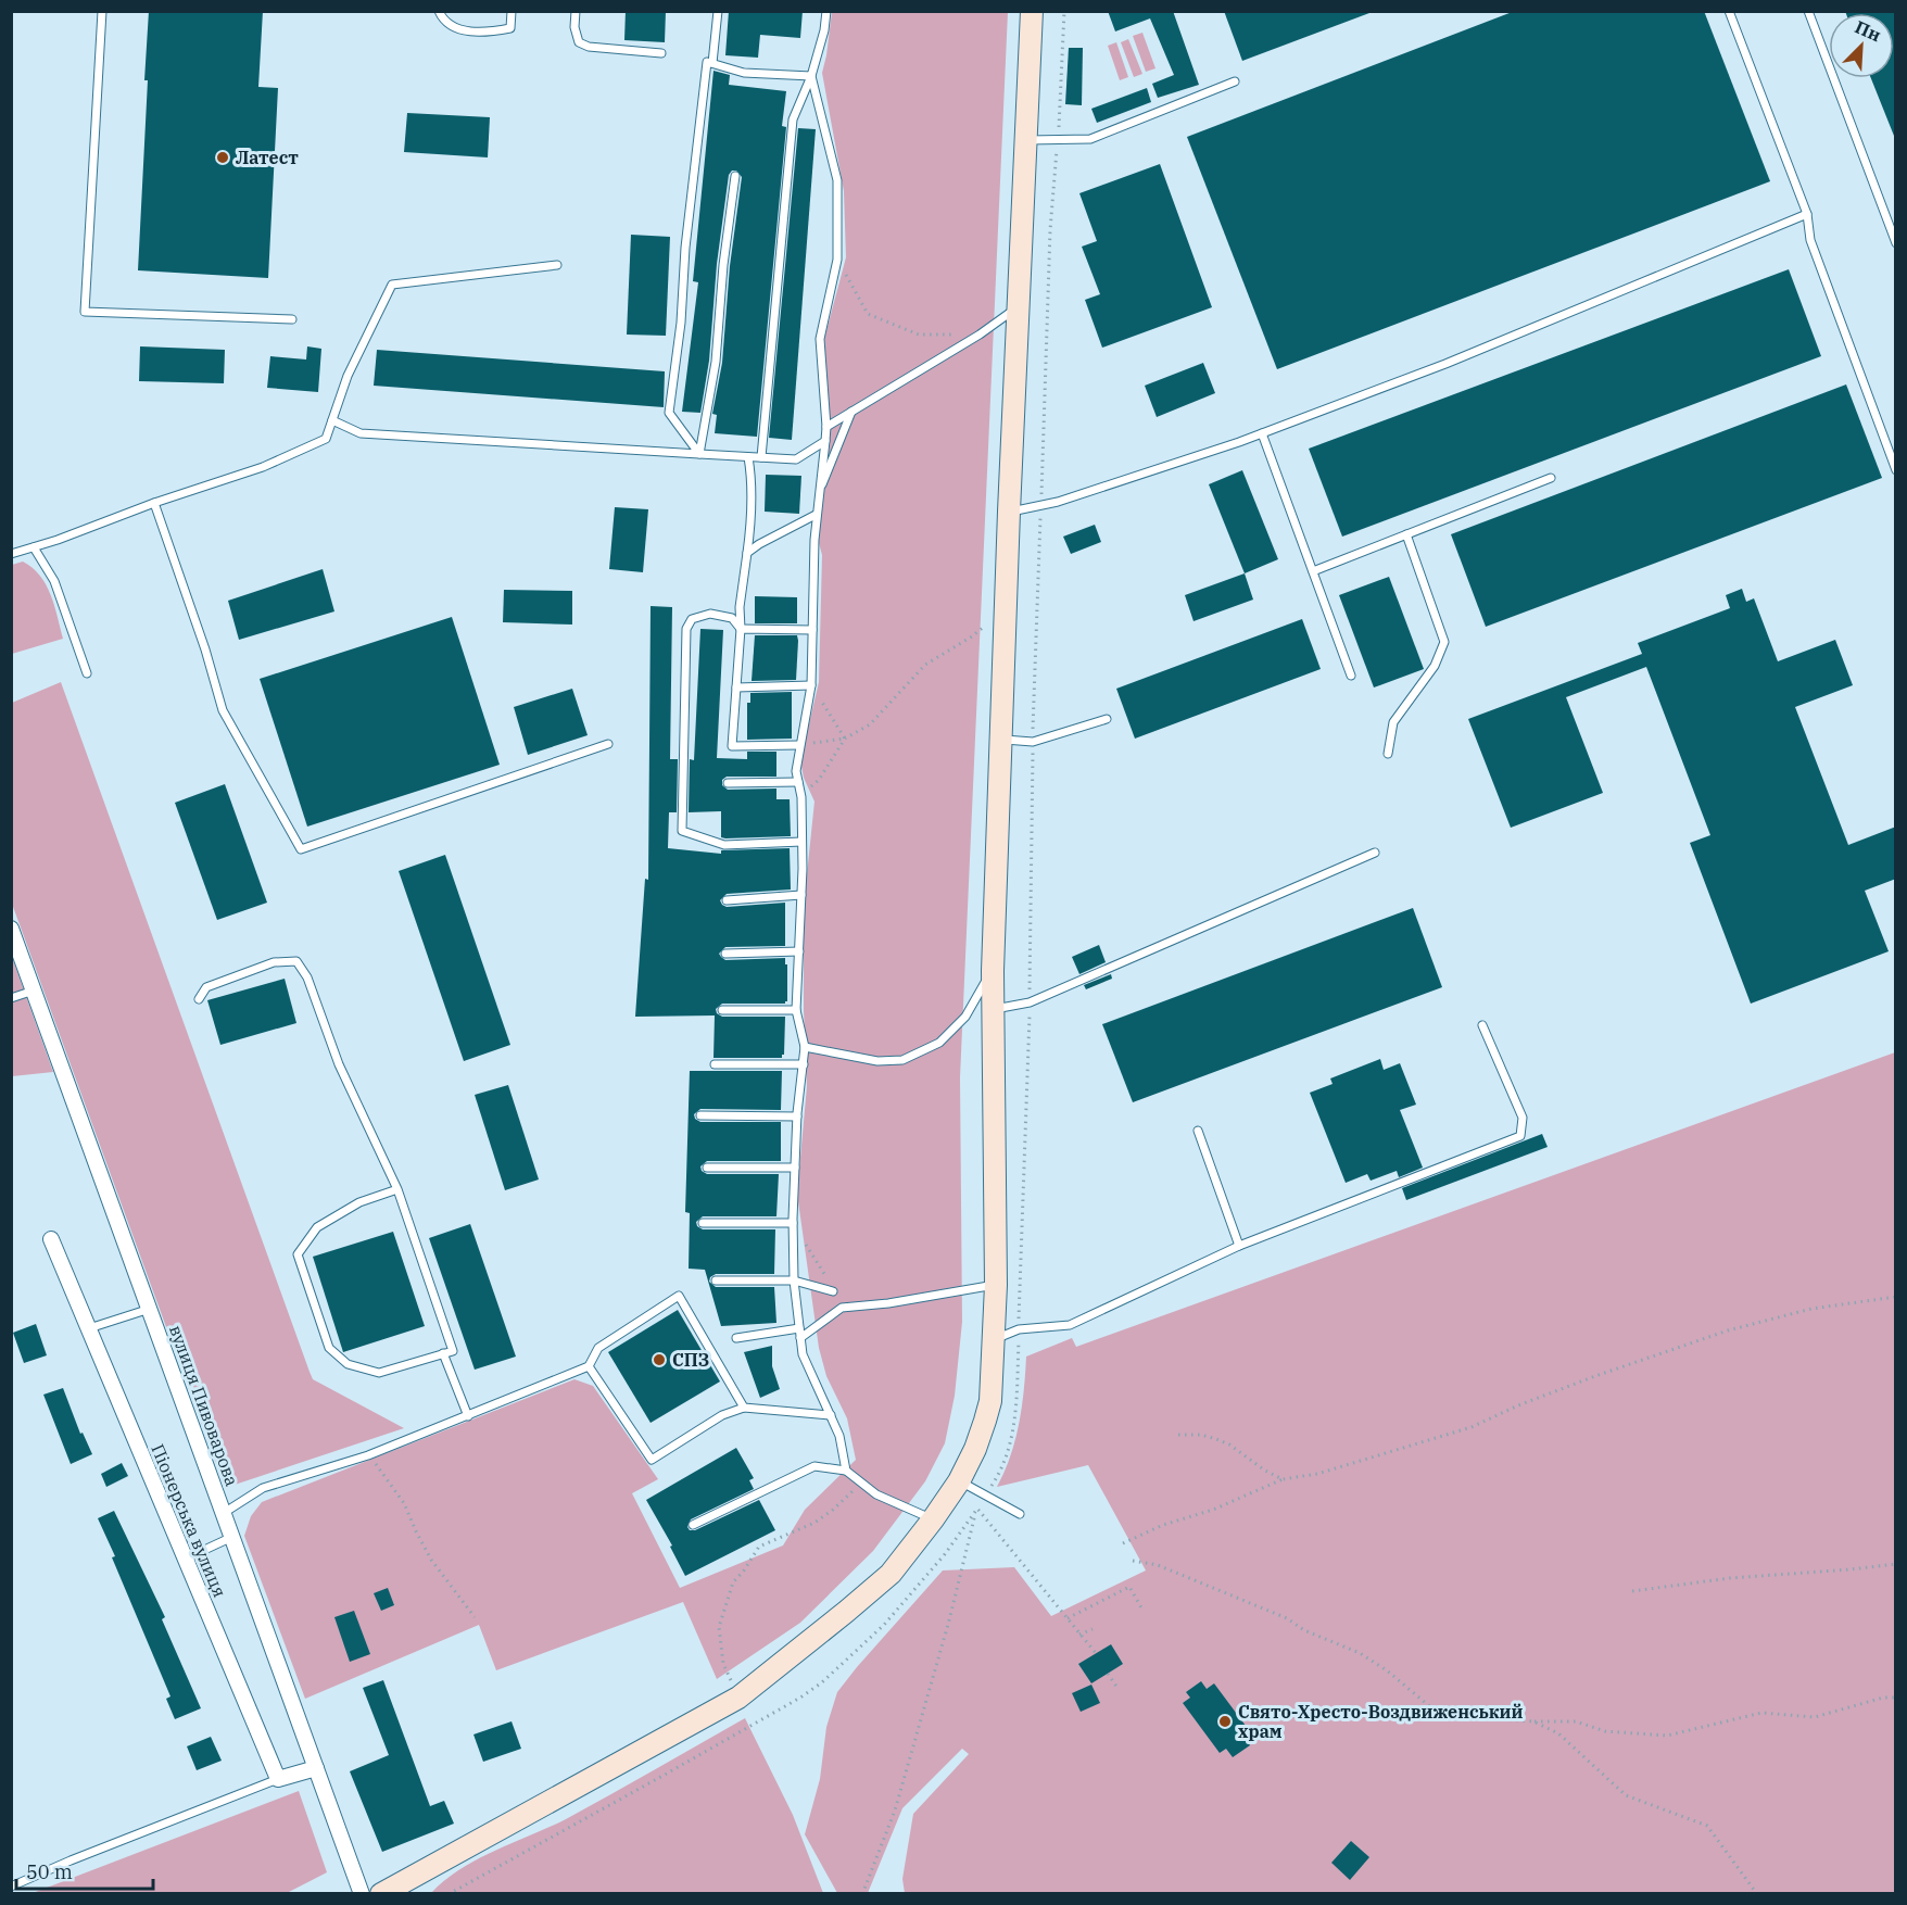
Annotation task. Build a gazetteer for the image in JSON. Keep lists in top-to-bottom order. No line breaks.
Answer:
{"streets":{"street":["вулиця Пивоварова","Піонерська вулиця"]},"places":["Латест","СПЗ","Свято-Хресто-Воздвиженський храм"],"scale_bar":"50 m","north":"top right"}
